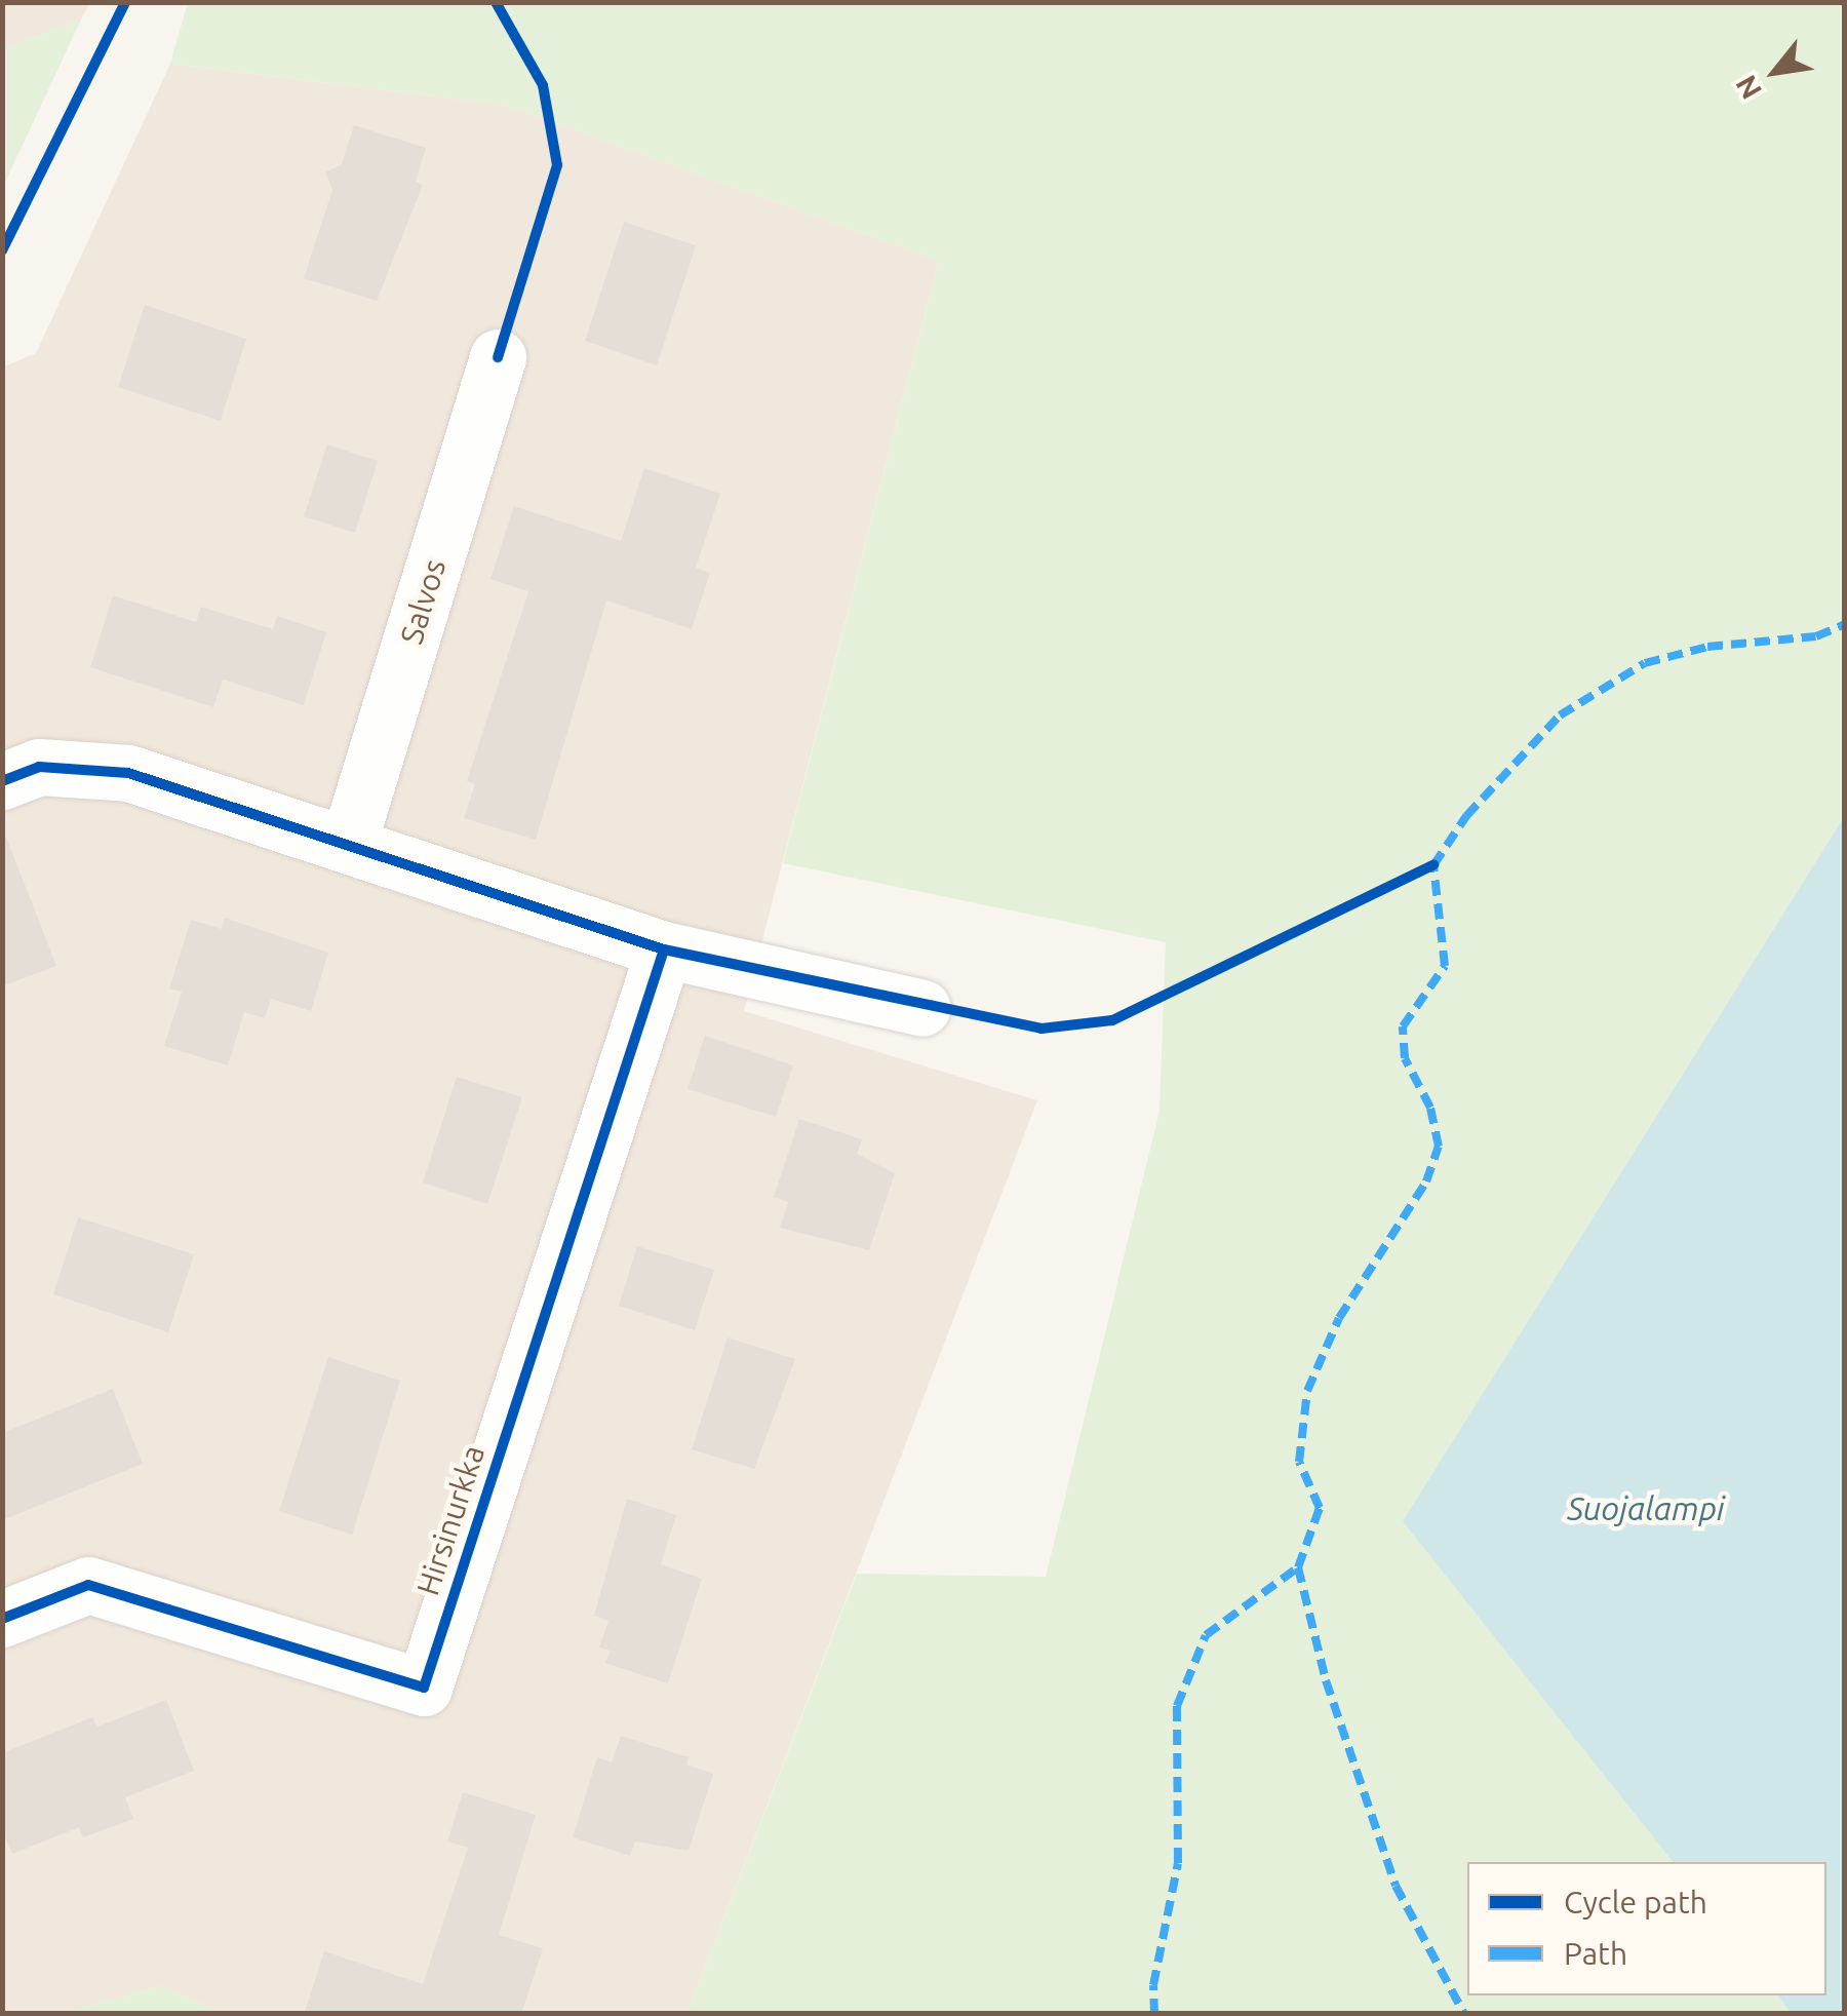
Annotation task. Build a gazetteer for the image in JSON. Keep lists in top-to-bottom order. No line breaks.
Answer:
{"streets":{"street":["Salvos","Hirsinurkka"]},"water":["Suojalampi"],"legend":["Cycle path","Path"],"north":"bottom left"}
